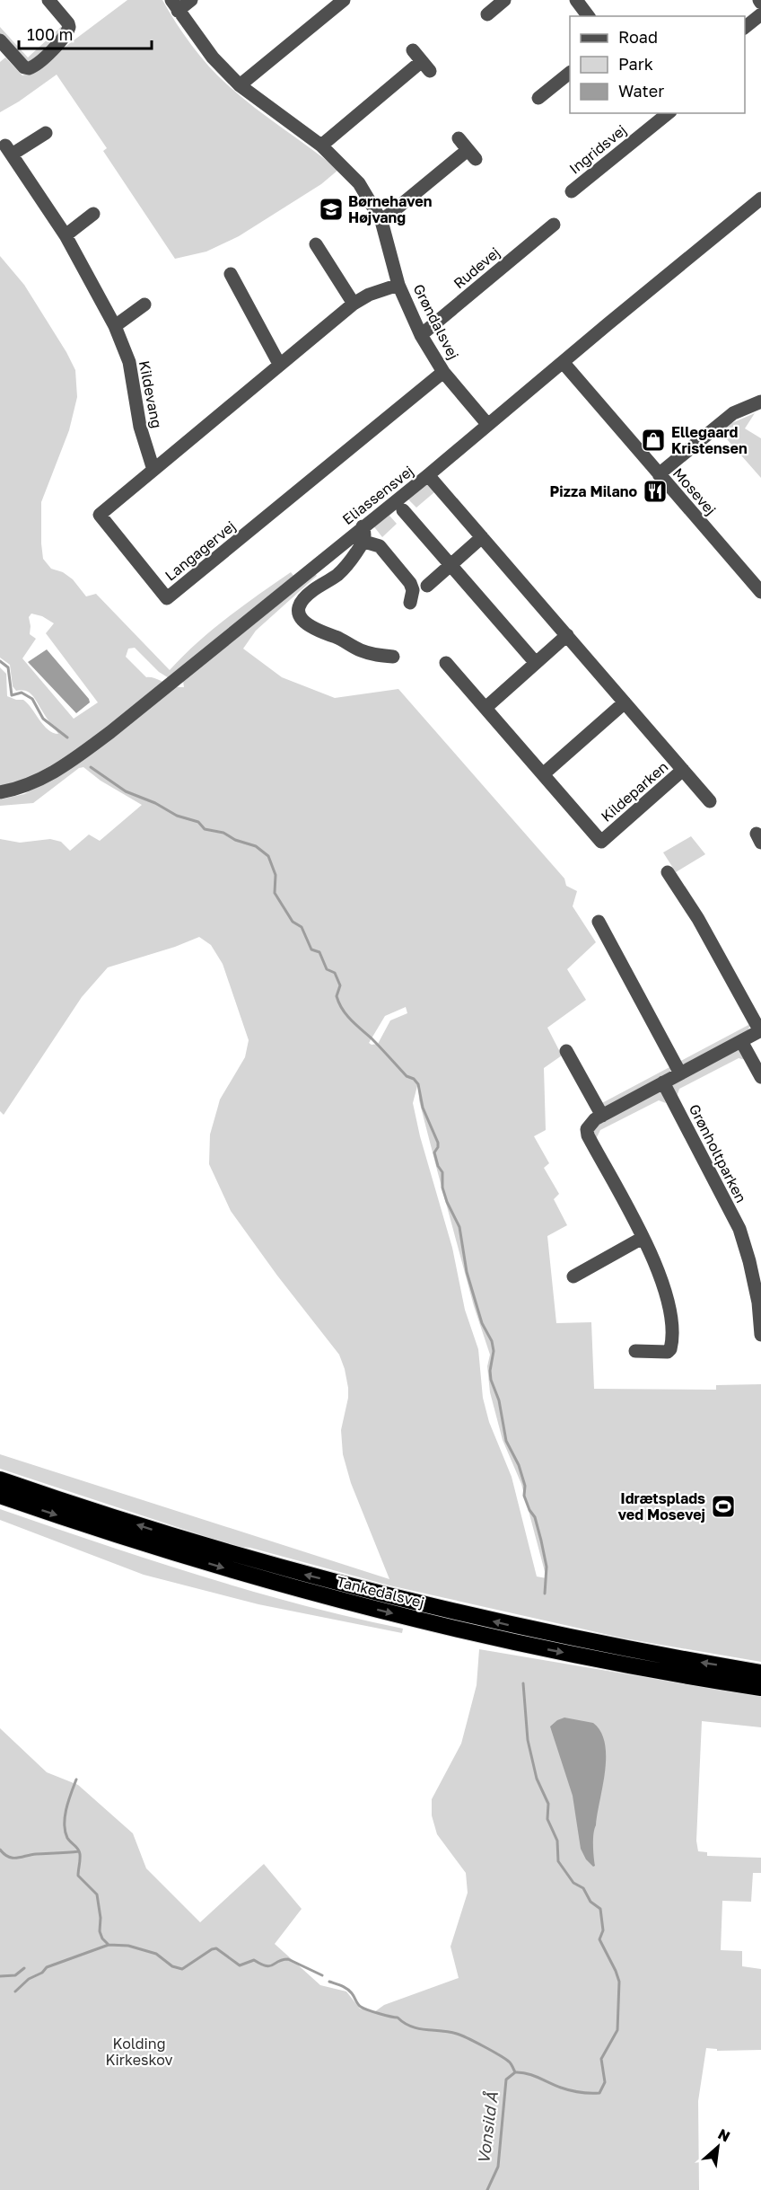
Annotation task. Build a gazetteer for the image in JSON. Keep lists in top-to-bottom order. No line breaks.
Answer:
{"streets":{"highway":["Tankedalsvej"],"street":["Ingridsvej","Rudevej","Grøndalsvej","Kildevang","Mosevej","Eliassensvej","Langagervej","Kildeparken","Grønholtparken"]},"crossings":[["Rudevej","Grøndalsvej"],["Grøndalsvej","Eliassensvej"],["Grøndalsvej","Langagervej"],["Kildevang","Langagervej"],["Mosevej","Eliassensvej"],["Eliassensvej","Kildeparken"]],"water":["Vonsild Å"],"parks":["Kolding Kirkeskov"],"places":{"school or university":["Børnehaven Højvang"],"shop":["Ellegaard Kristensen"],"restaurant":["Pizza Milano"],"sports":["Idrætsplads ved Mosevej"]},"legend":["Road","Park","Water"],"scale_bar":"100 m","north":"top right"}
